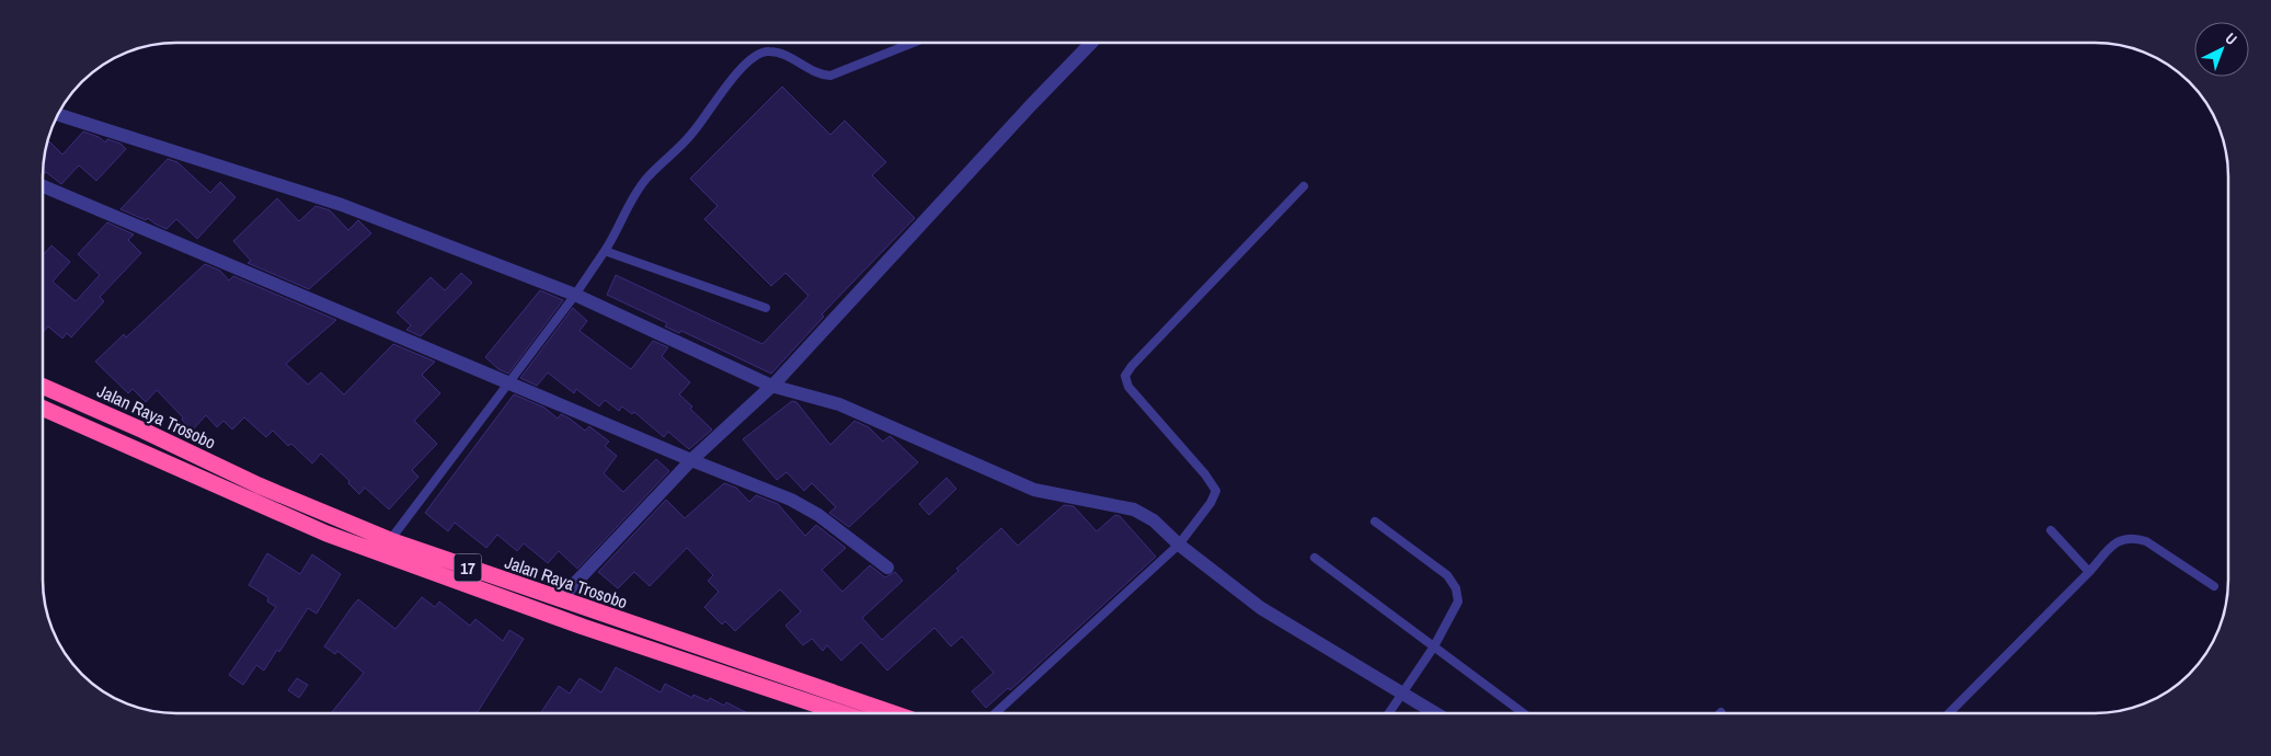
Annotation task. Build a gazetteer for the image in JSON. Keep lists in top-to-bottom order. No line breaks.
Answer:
{"streets":{"highway":["Jalan Raya Trosobo","17"]},"north":"top right"}
